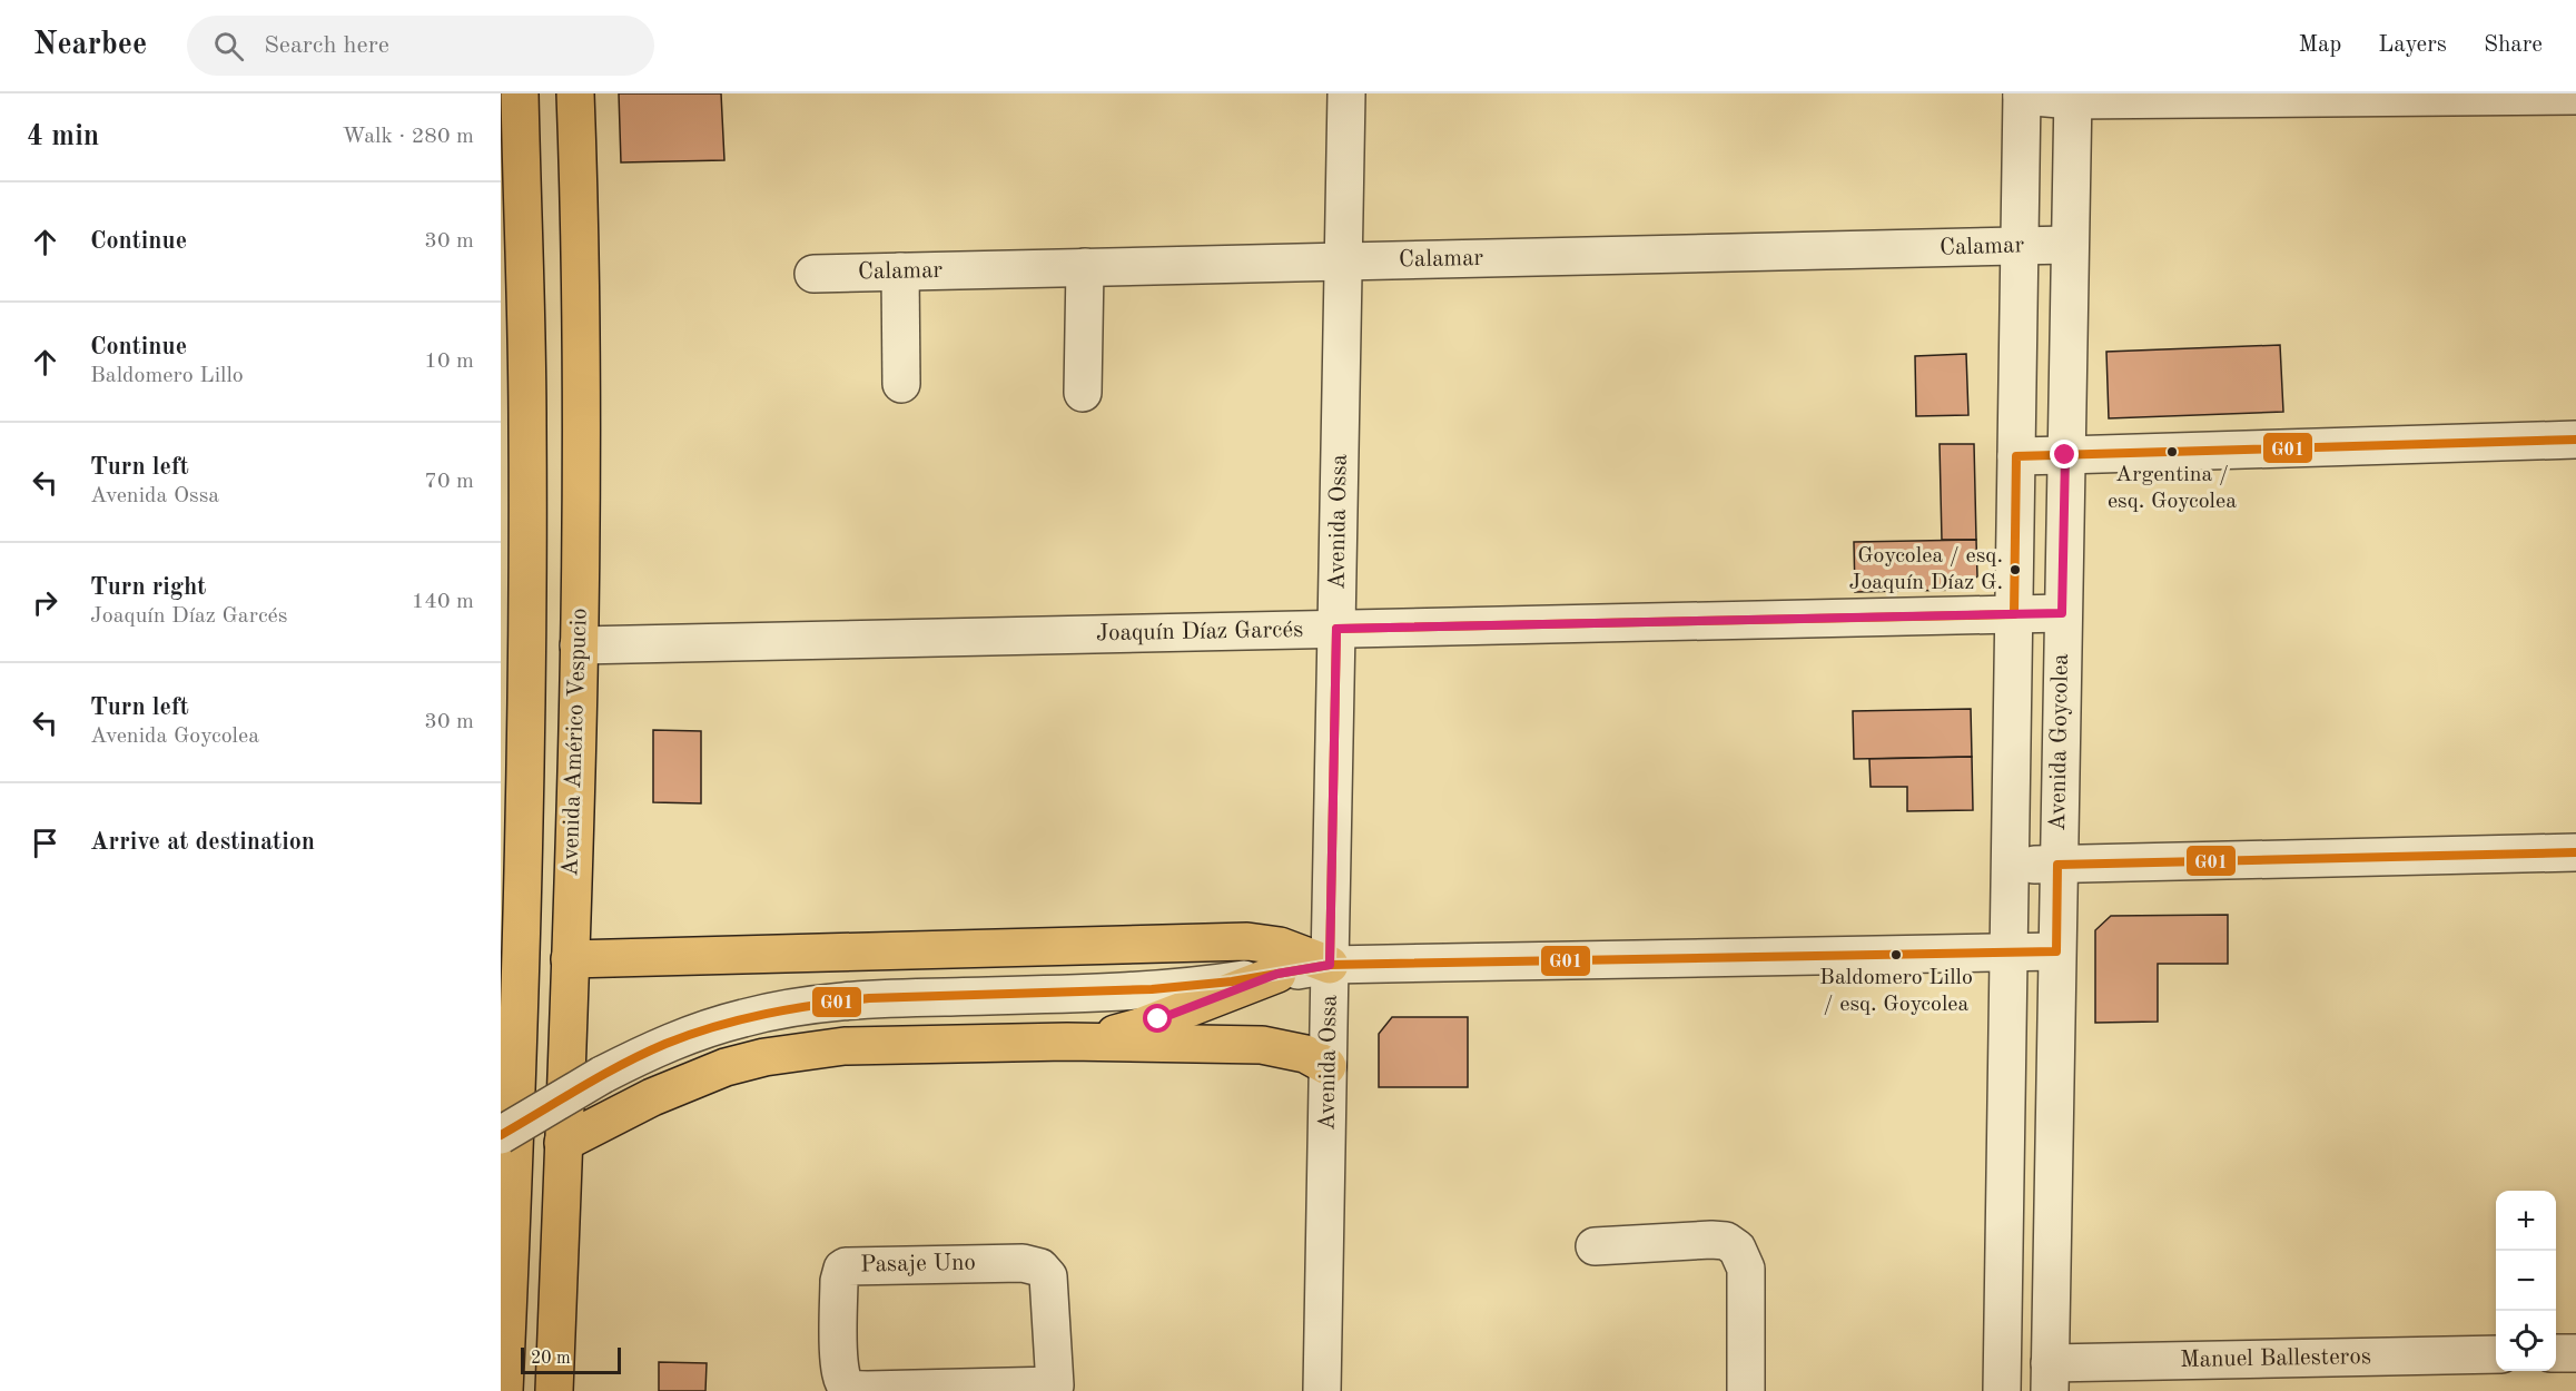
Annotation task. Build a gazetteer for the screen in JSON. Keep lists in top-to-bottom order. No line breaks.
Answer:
{"streets":{"main road":["Avenida Américo Vespucio"],"street":["Calamar","Avenida Ossa","Joaquín Díaz Garcés","Avenida Goycolea","Pasaje Uno","Manuel Ballesteros"]},"crossings":[["Calamar","Avenida Ossa"],["Calamar","Avenida Goycolea"],["Avenida Ossa","Joaquín Díaz Garcés"],["Joaquín Díaz Garcés","Avenida Américo Vespucio"],["Joaquín Díaz Garcés","Avenida Goycolea"],["Avenida Goycolea","Manuel Ballesteros"]],"places":["Argentina / esq. Goycolea","Goycolea / esq. Joaquín Díaz G.","Baldomero Lillo / esq. Goycolea"],"lines":["transit line G01"],"scale_bar":"20 m","page":{"header":"Nearbee","search":"Search here","nav":["Map","Layers","Share"],"heading":["4 min","Walk · 280 m"],"list":[["Continue","30 m"],["Continue","Baldomero Lillo","10 m"],["Turn left","Avenida Ossa","70 m"],["Turn right","Joaquín Díaz Garcés","140 m"],["Turn left","Avenida Goycolea","30 m"],"Arrive at destination"],"map_buttons":["+","−"],"scale":"20 m"}}
